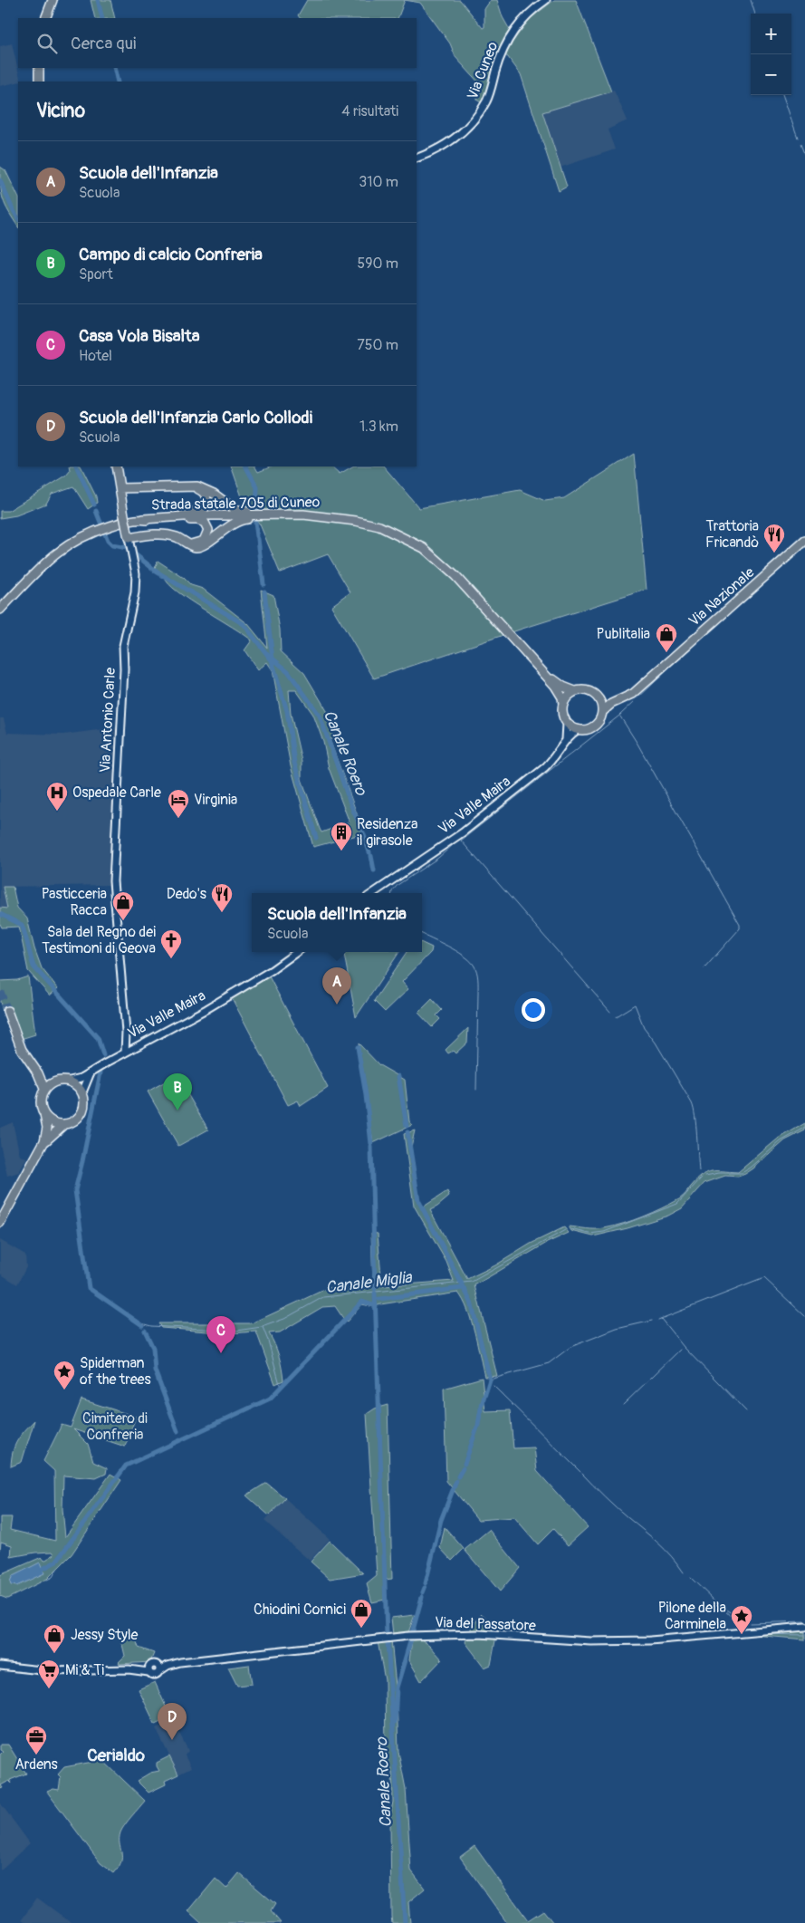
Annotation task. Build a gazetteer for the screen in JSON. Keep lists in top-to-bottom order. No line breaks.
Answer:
{"streets":{"main road":["Strada statale 705 di Cuneo","Via Nazionale","Via Antonio Carle"],"street":["Via Cuneo","Via Valle Maira","Via del Passatore"]},"crossings":[["Strada statale 705 di Cuneo","Via Valle Maira"],["Via Antonio Carle","Via Valle Maira"]],"districts":["Cerialdo"],"water":["Canale Roero","Canale Miglia"],"parks":["Cimitero di Confreria"],"places":{"restaurant":["Trattoria Fricandò","Dedo's"],"shop":["Publitalia","Pasticceria Racca","Chiodini Cornici","Jessy Style"],"hospital":["Ospedale Carle"],"hotel":["Virginia"],"building":["Residenza il girasole"],"church":["Sala del Regno dei Testimoni di Geova"],"place":["Spiderman of the trees","Pilone della Carminela"],"supermarket":["Mi & Ti"],"office":["Ardens"]},"page":{"map_buttons":["+","−"],"search":"Cerca qui","heading":["Vicino","4 risultati"],"list":[{"mark":"A","name":"Scuola dell'Infanzia","note":"Scuola","value":"310 m"},{"mark":"B","name":"Campo di calcio Confreria","note":"Sport","value":"590 m"},{"mark":"C","name":"Casa Vola Bisalta","note":"Hotel","value":"750 m"},{"mark":"D","name":"Scuola dell'Infanzia Carlo Collodi","note":"Scuola","value":"1.3 km"}],"popup":["Scuola dell'Infanzia","Scuola"],"pins":["A","B","C","D"]}}
